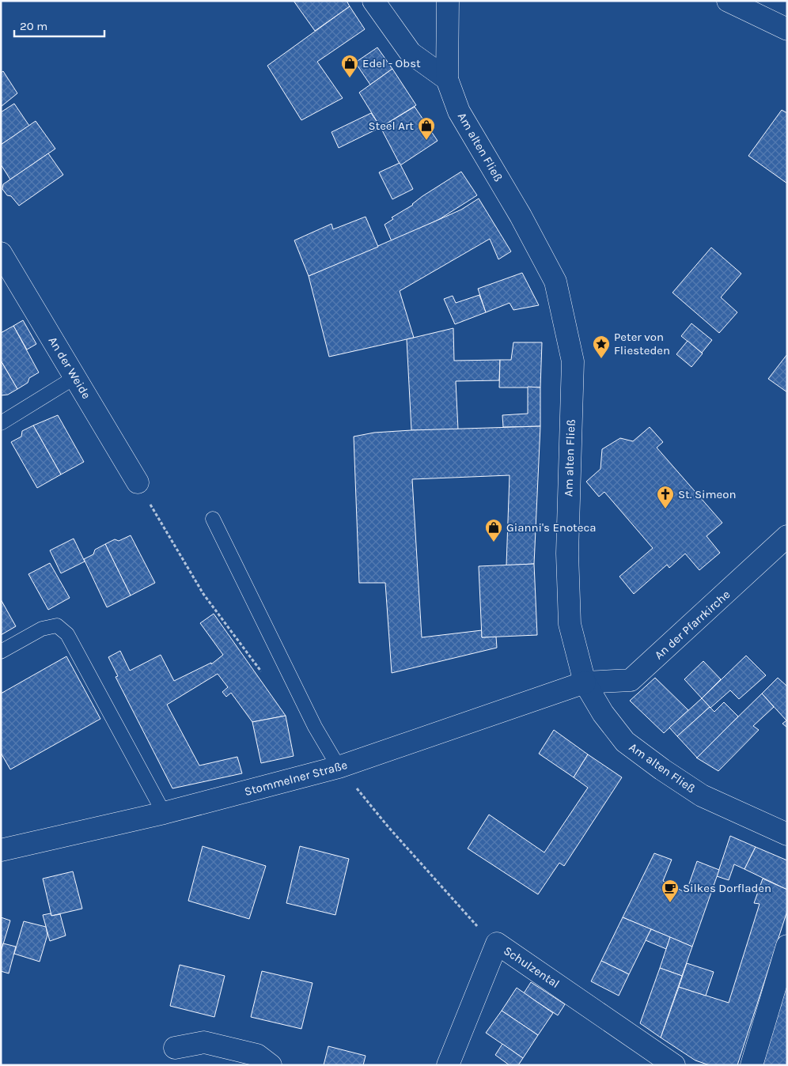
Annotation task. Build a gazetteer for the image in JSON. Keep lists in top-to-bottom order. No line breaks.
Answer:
{"streets":{"main road":["Am alten Fließ","An der Weide","An der Pfarrkirche","Stommelner Straße","Schulzental"]},"crossings":[["Am alten Fließ","An der Pfarrkirche"],["Am alten Fließ","Stommelner Straße"],["An der Pfarrkirche","Stommelner Straße"]],"places":{"shop":["Edel - Obst","Steel Art","Gianni's Enoteca"],"place":["Peter von Fliesteden"],"church":["St. Simeon"],"cafe":["Silkes Dorfladen"]},"scale_bar":"20 m"}
